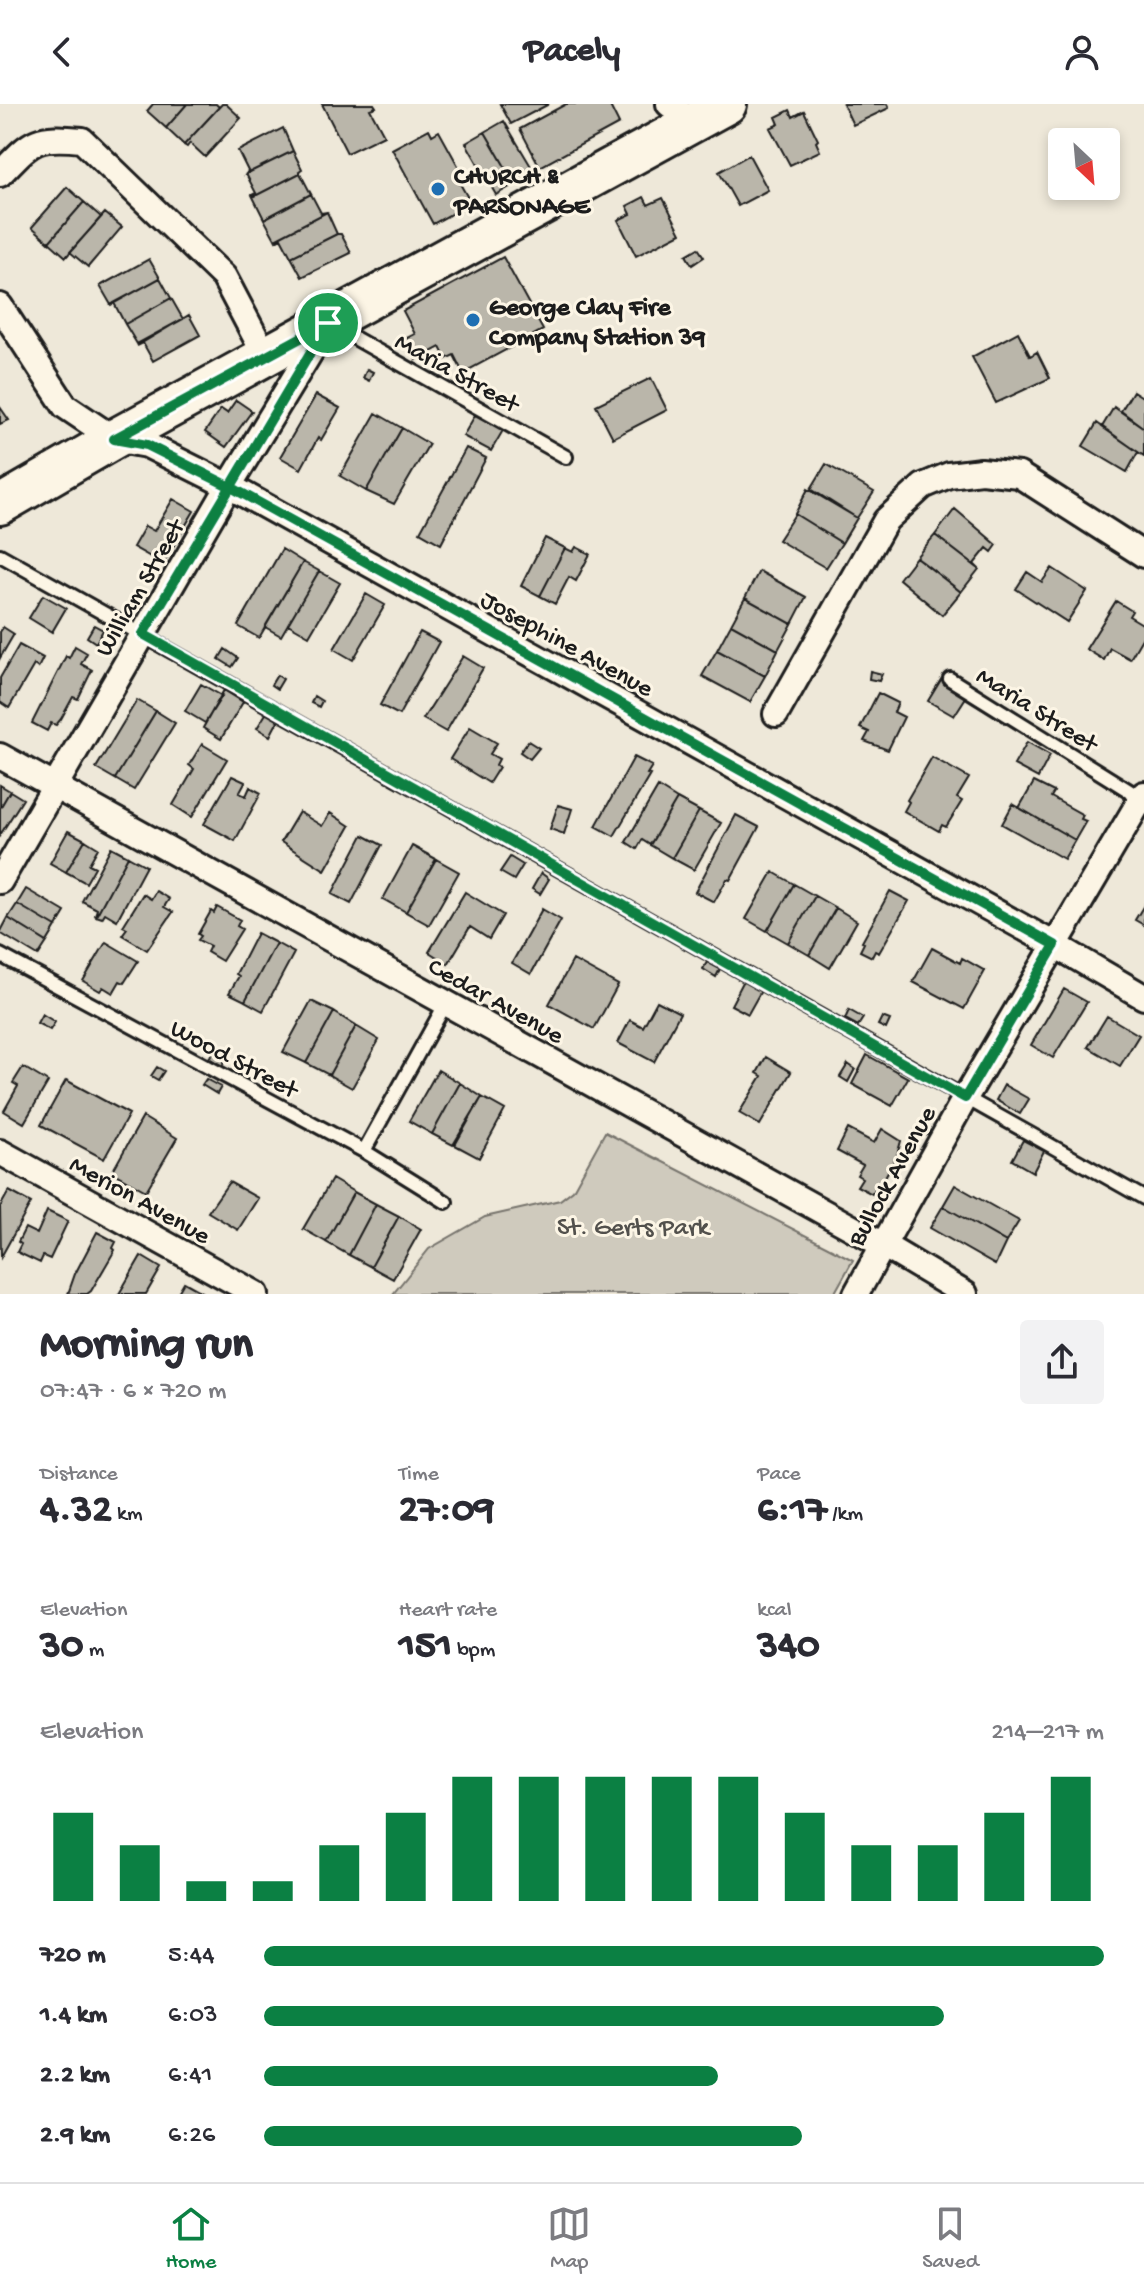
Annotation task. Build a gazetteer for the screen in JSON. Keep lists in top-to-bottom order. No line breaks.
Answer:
{"streets":{"street":["William Street","Josephine Avenue","Cedar Avenue","Bullock Avenue","Merion Avenue"],"lane":["Maria Street","Wood Street"]},"crossings":[["Maria Street","William Street"],["Maria Street","Bullock Avenue"],["William Street","Josephine Avenue"],["William Street","Cedar Avenue"],["Josephine Avenue","Bullock Avenue"],["Cedar Avenue","Bullock Avenue"]],"parks":["St. Gerts Park"],"places":["CHURCH & PARSONAGE","George Clay Fire Company Station 39"],"north":"bottom right","page":{"header":"Pacely","heading":["Morning run","07:47 · 6 × 720 m"],"stats":[["Distance","4.32 km"],["Time","27:09"],["Pace","6:17 /km"],["Elevation","30 m"],["Heart rate","151 bpm"],["kcal","340"]],"chart":["Elevation","214–217 m"],"list":[{"name":"720 m","note":"5:44"},{"name":"1.4 km","note":"6:03"},{"name":"2.2 km","note":"6:41"},{"name":"2.9 km","note":"6:26"}],"tabs":["Home","Map","Saved"]}}
